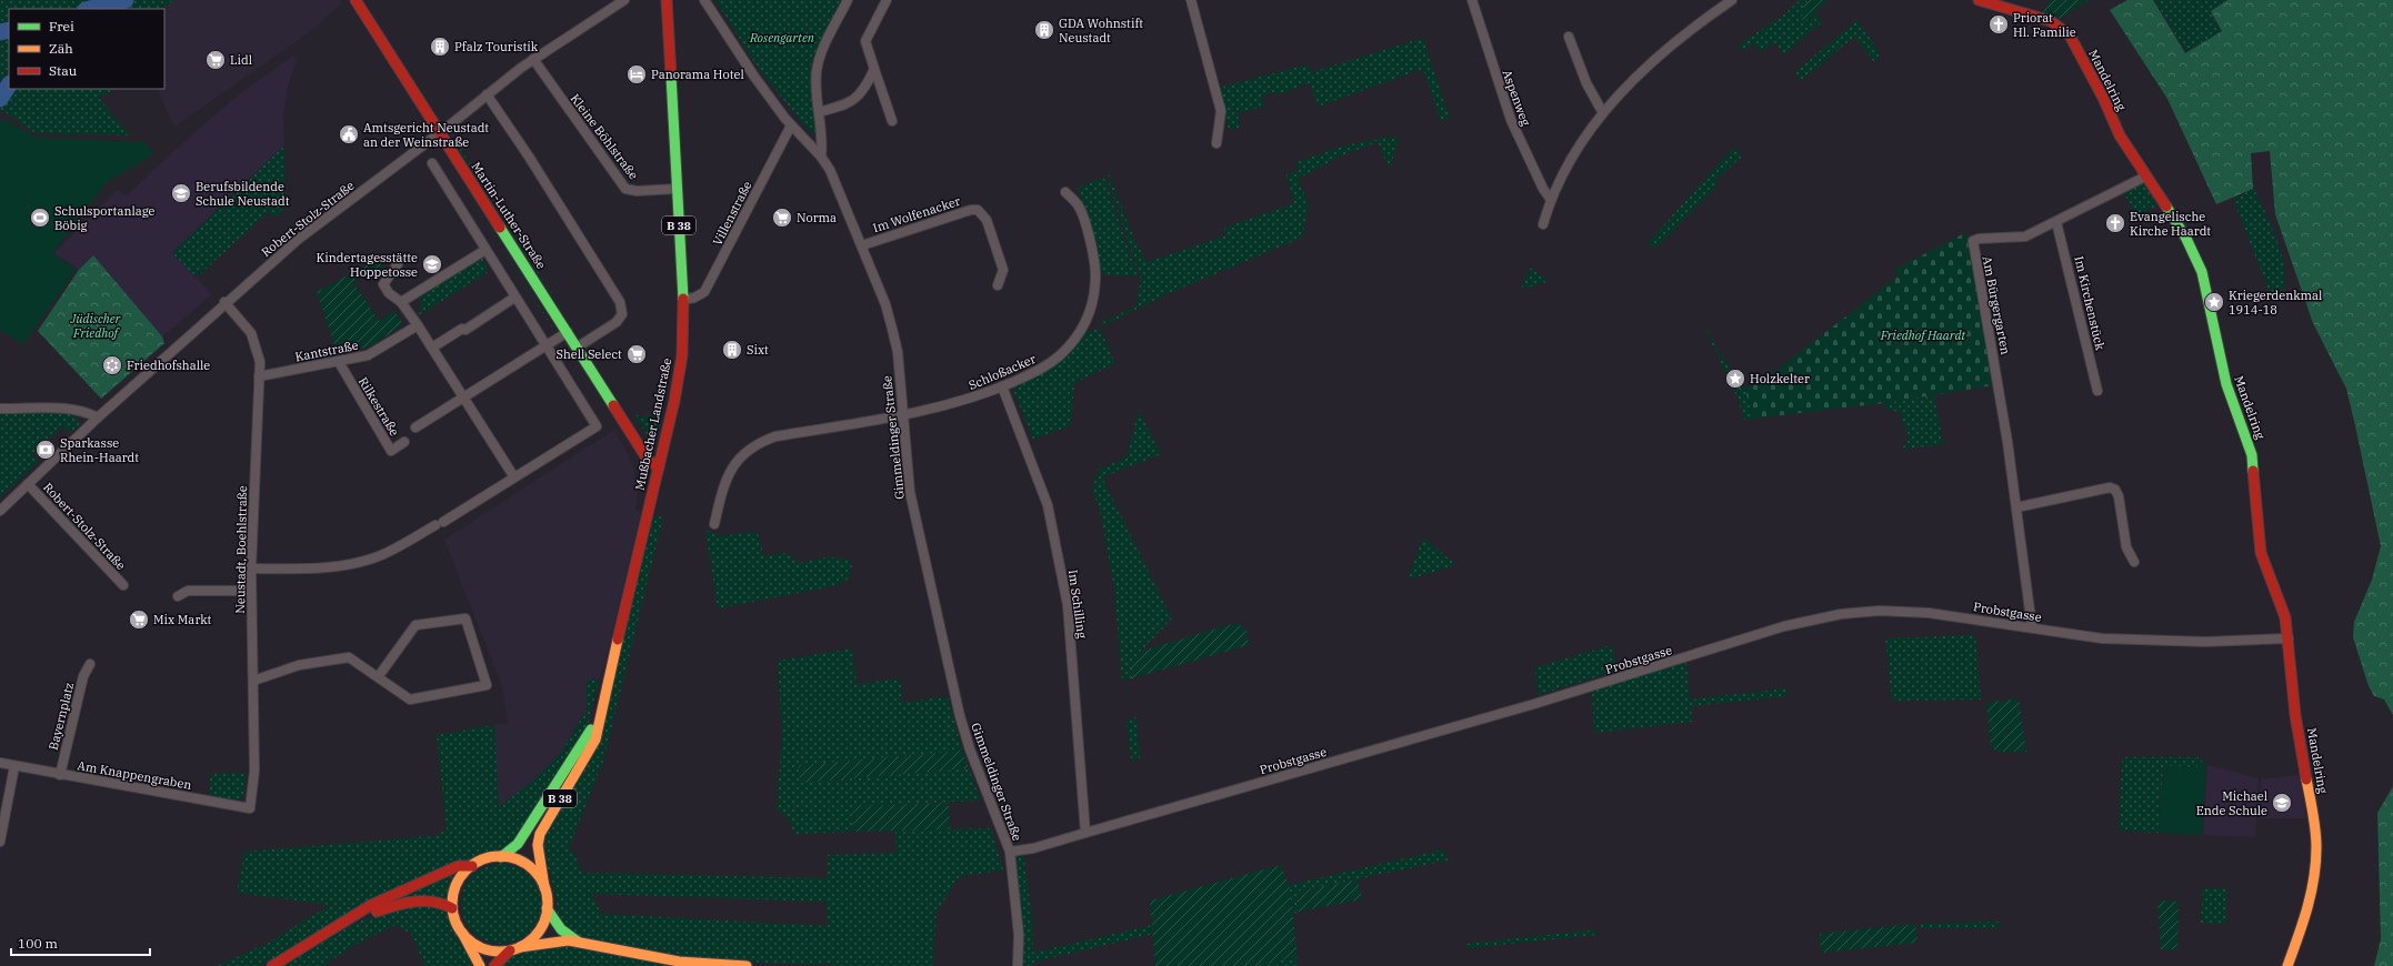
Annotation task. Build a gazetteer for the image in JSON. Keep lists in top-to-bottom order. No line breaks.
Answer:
{"streets":{"street":["Mandelring","Aspenweg","Kleine Böhlstraße","Villenstraße","Im Wolfenacker","Martin-Luther-Straße","Robert-Stolz-Straße","B 38","Im Kirchenstück","Am Bürgergarten","Kantstraße","Schloßacker","Rilkestraße","Mußbacher Landstraße","Gimmeldinger Straße","Neustadt, Boehlstraße","Im Schilling","Probstgasse","Bayernplatz","Am Knappengraben"]},"crossings":[["Mandelring","Am Bürgergarten"],["Mandelring","Probstgasse"],["Kleine Böhlstraße","Robert-Stolz-Straße"],["Kleine Böhlstraße","Mußbacher Landstraße"],["Villenstraße","Mußbacher Landstraße"],["Villenstraße","Gimmeldinger Straße"],["Im Wolfenacker","Gimmeldinger Straße"],["Martin-Luther-Straße","Robert-Stolz-Straße"],["Martin-Luther-Straße","Mußbacher Landstraße"],["Robert-Stolz-Straße","Neustadt, Boehlstraße"],["B 38","Mußbacher Landstraße"],["Im Kirchenstück","Am Bürgergarten"],["Am Bürgergarten","Probstgasse"],["Kantstraße","Rilkestraße"],["Kantstraße","Neustadt, Boehlstraße"],["Schloßacker","Gimmeldinger Straße"],["Schloßacker","Im Schilling"],["Gimmeldinger Straße","Probstgasse"],["Neustadt, Boehlstraße","Am Knappengraben"],["Im Schilling","Probstgasse"],["Bayernplatz","Am Knappengraben"]],"parks":["Rosengarten","Jüdischer Friedhof","Friedhof Haardt"],"places":{"church":["Priorat Hl. Familie","Evangelische Kirche Haardt"],"building":["GDA Wohnstift Neustadt","Pfalz Touristik","Sixt"],"supermarket":["Lidl","Norma","Shell Select","Mix Markt"],"hotel":["Panorama Hotel"],"public building":["Amtsgericht Neustadt an der Weinstraße"],"school or university":["Berufsbildende Schule Neustadt","Kindertagesstätte Hoppetosse","Michael Ende Schule"],"sports":["Schulsportanlage Böbig"],"place":["Kriegerdenkmal 1914-18","Holzkelter"],"synagogue":["Friedhofshalle"],"bank":["Sparkasse Rhein-Haardt"]},"legend":["Frei","Zäh","Stau"],"scale_bar":"100 m"}
